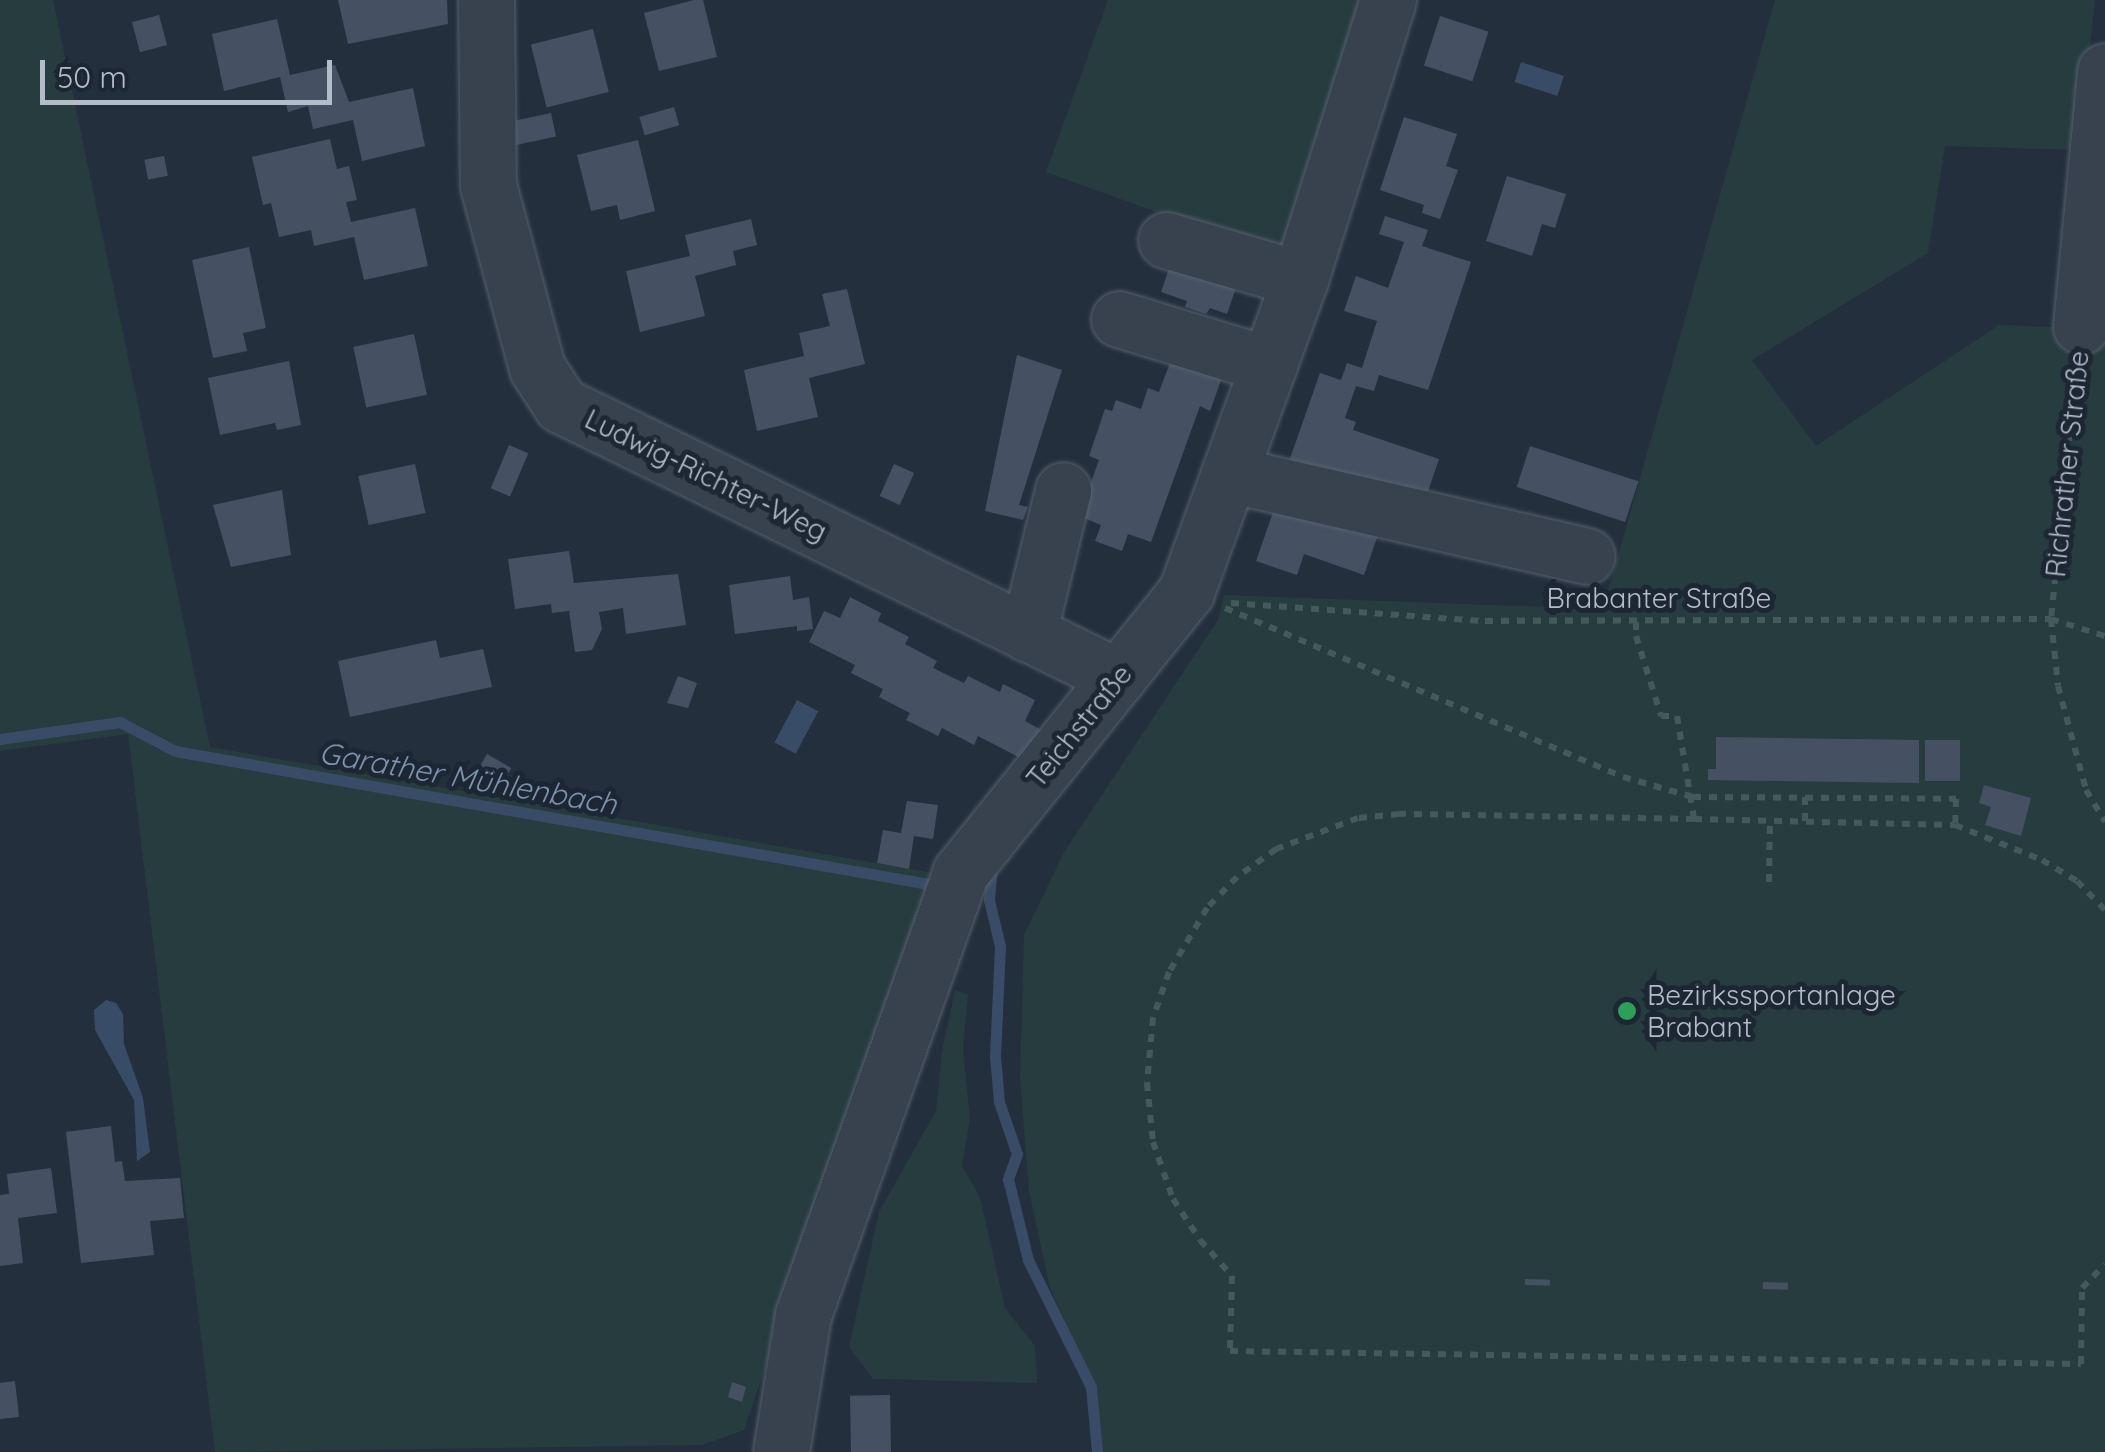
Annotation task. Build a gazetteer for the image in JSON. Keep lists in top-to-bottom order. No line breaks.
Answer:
{"streets":{"street":["Richrather Straße","Ludwig-Richter-Weg","Teichstraße"],"path":["Brabanter Straße"]},"crossings":[["Richrather Straße","Brabanter Straße"],["Ludwig-Richter-Weg","Teichstraße"]],"water":["Garather Mühlenbach"],"places":["Bezirkssportanlage Brabant"],"scale_bar":"50 m"}
